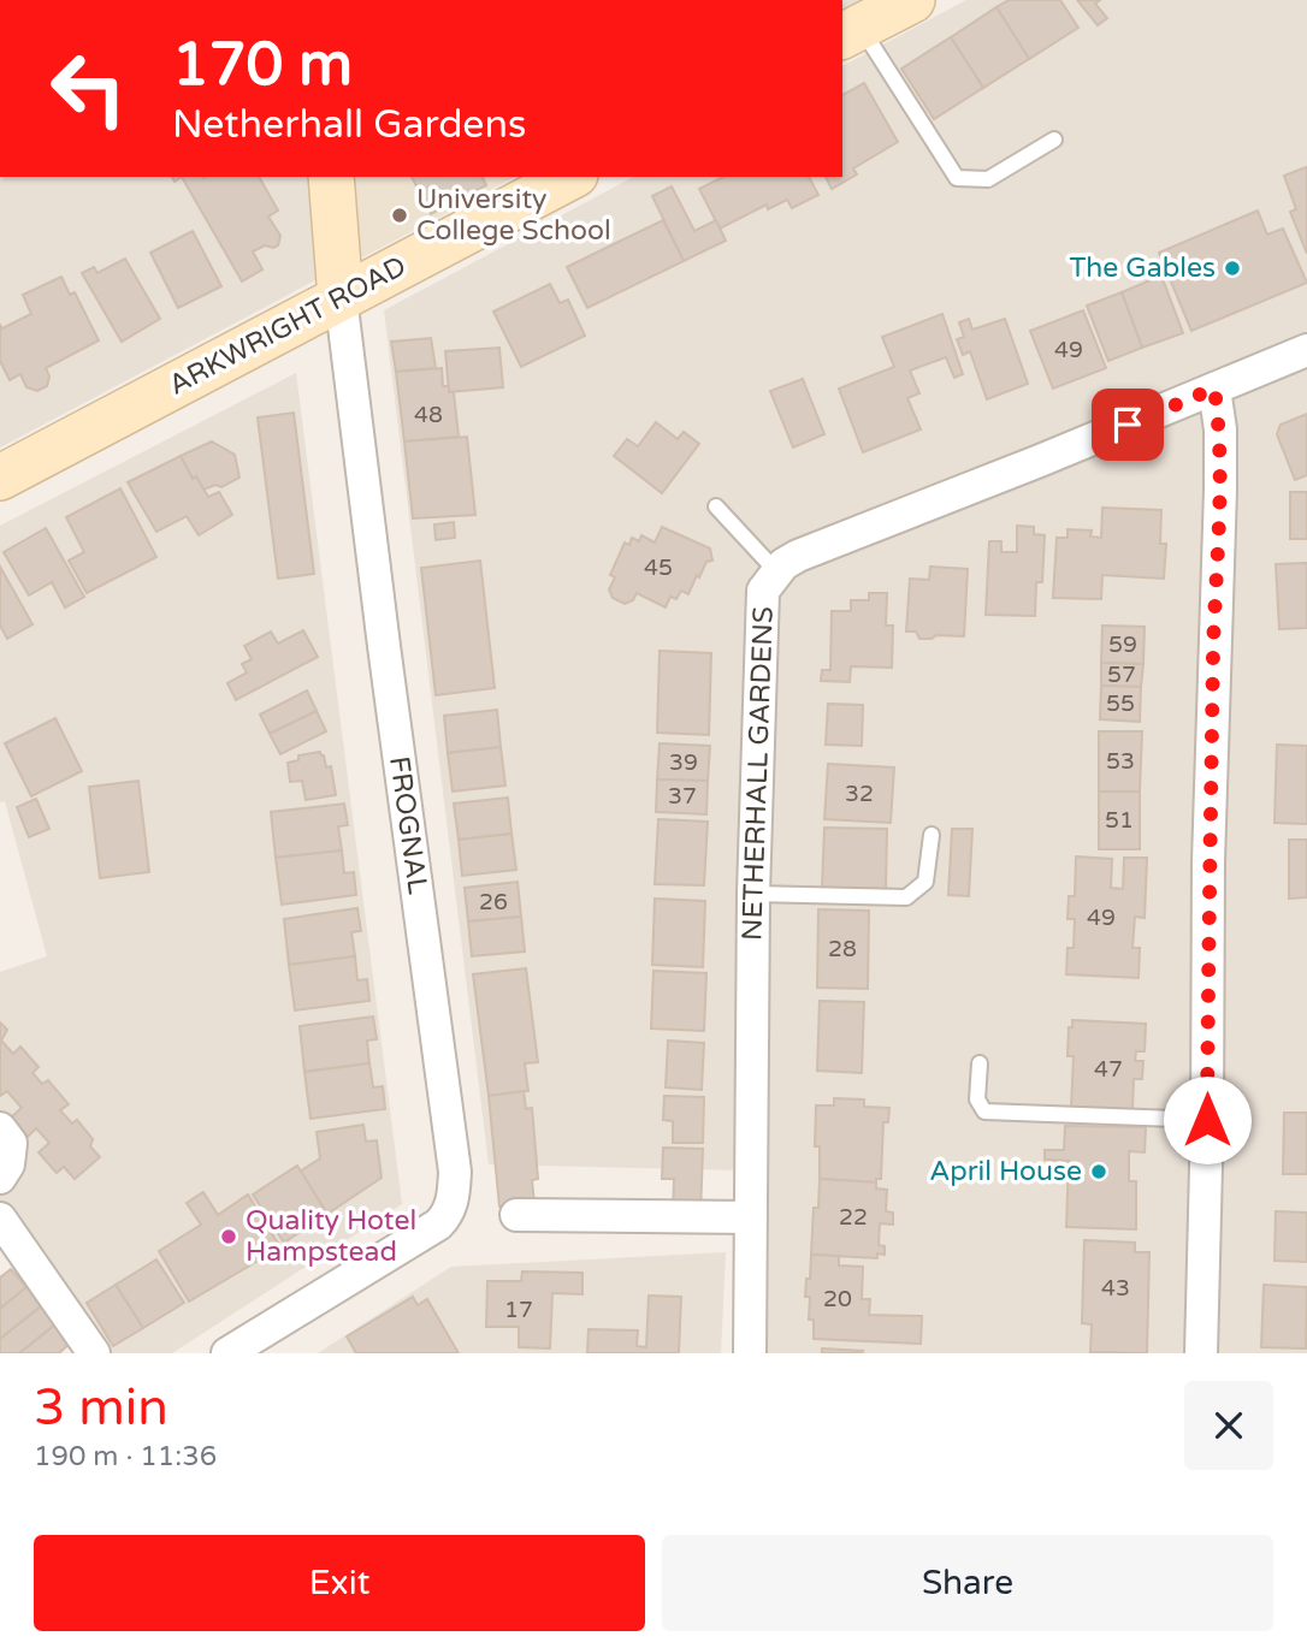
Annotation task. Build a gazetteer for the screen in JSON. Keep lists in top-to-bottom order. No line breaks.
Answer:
{"streets":{"street":["ARKWRIGHT ROAD","NETHERHALL GARDENS","FROGNAL"]},"crossings":[["ARKWRIGHT ROAD","FROGNAL"]],"places":["University College School","The Gables","April House","Quality Hotel Hampstead"],"house_numbers":["49","48","45","59","57","55","53","39","32","37","51","26","49","28","47","22","43","20","17"],"page":{"turn":["170 m","Netherhall Gardens"],"heading":["3 min","190 m · 11:36"],"buttons":["Exit","Share"]}}
